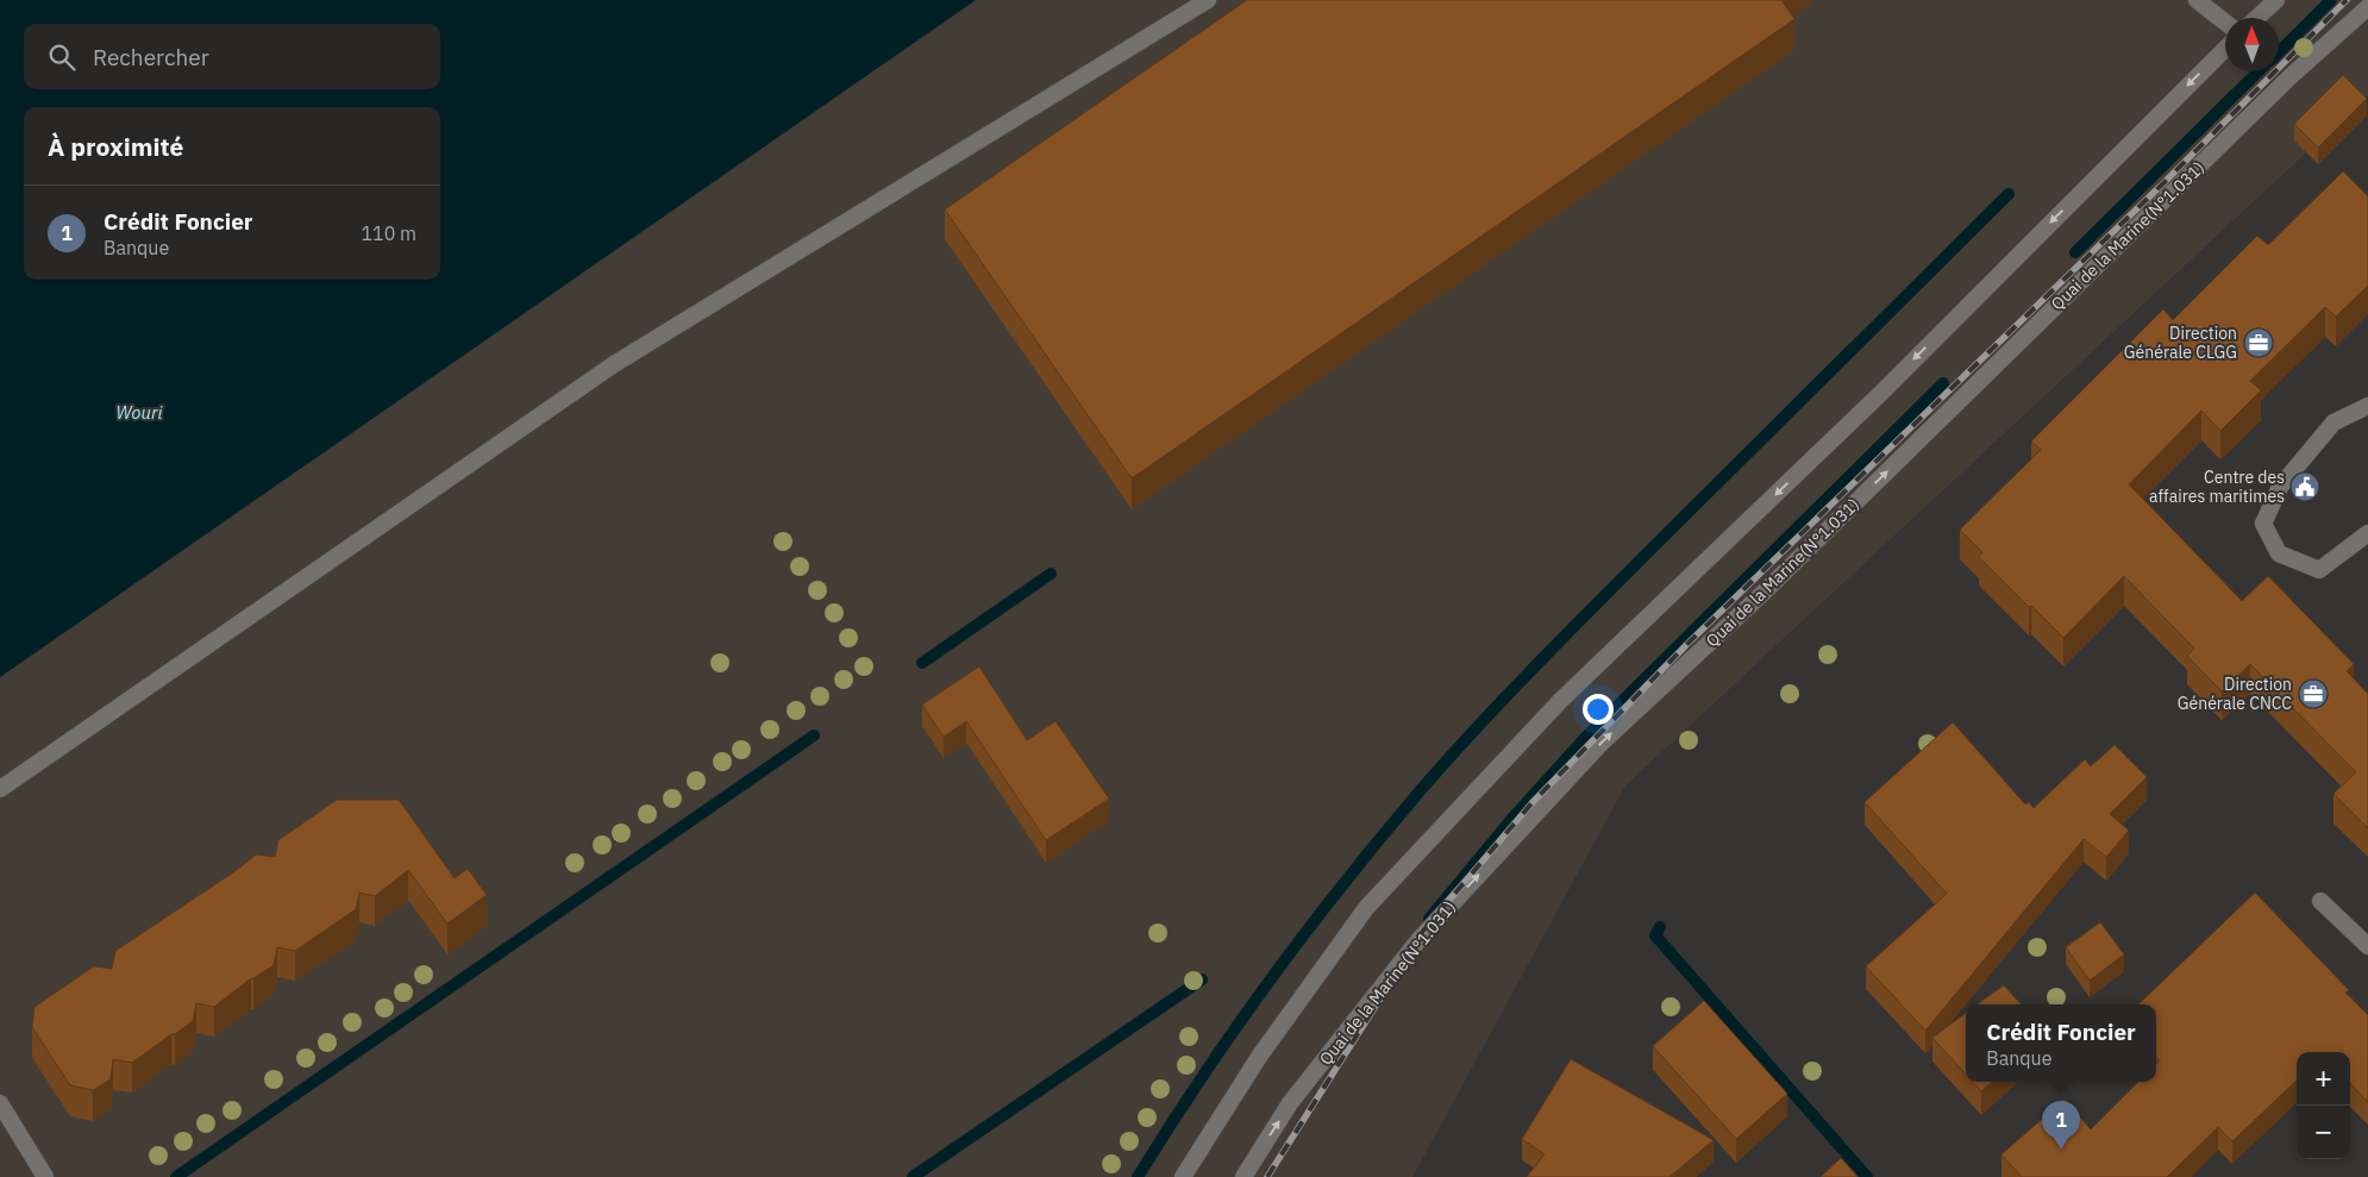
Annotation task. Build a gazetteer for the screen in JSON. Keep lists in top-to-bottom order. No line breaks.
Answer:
{"streets":{"street":["Quai de la Marine(N°1.031)"]},"water":["Wouri"],"places":{"office":["Direction Générale CLGG","Direction Générale CNCC"],"public building":["Centre des affaires maritimes"]},"north":"top","page":{"search":"Rechercher","heading":"À proximité","list":[{"mark":"1","name":"Crédit Foncier","note":"Banque","value":"110 m"}],"popup":["Crédit Foncier","Banque"],"map_buttons":["+","−"],"pins":"1"}}
